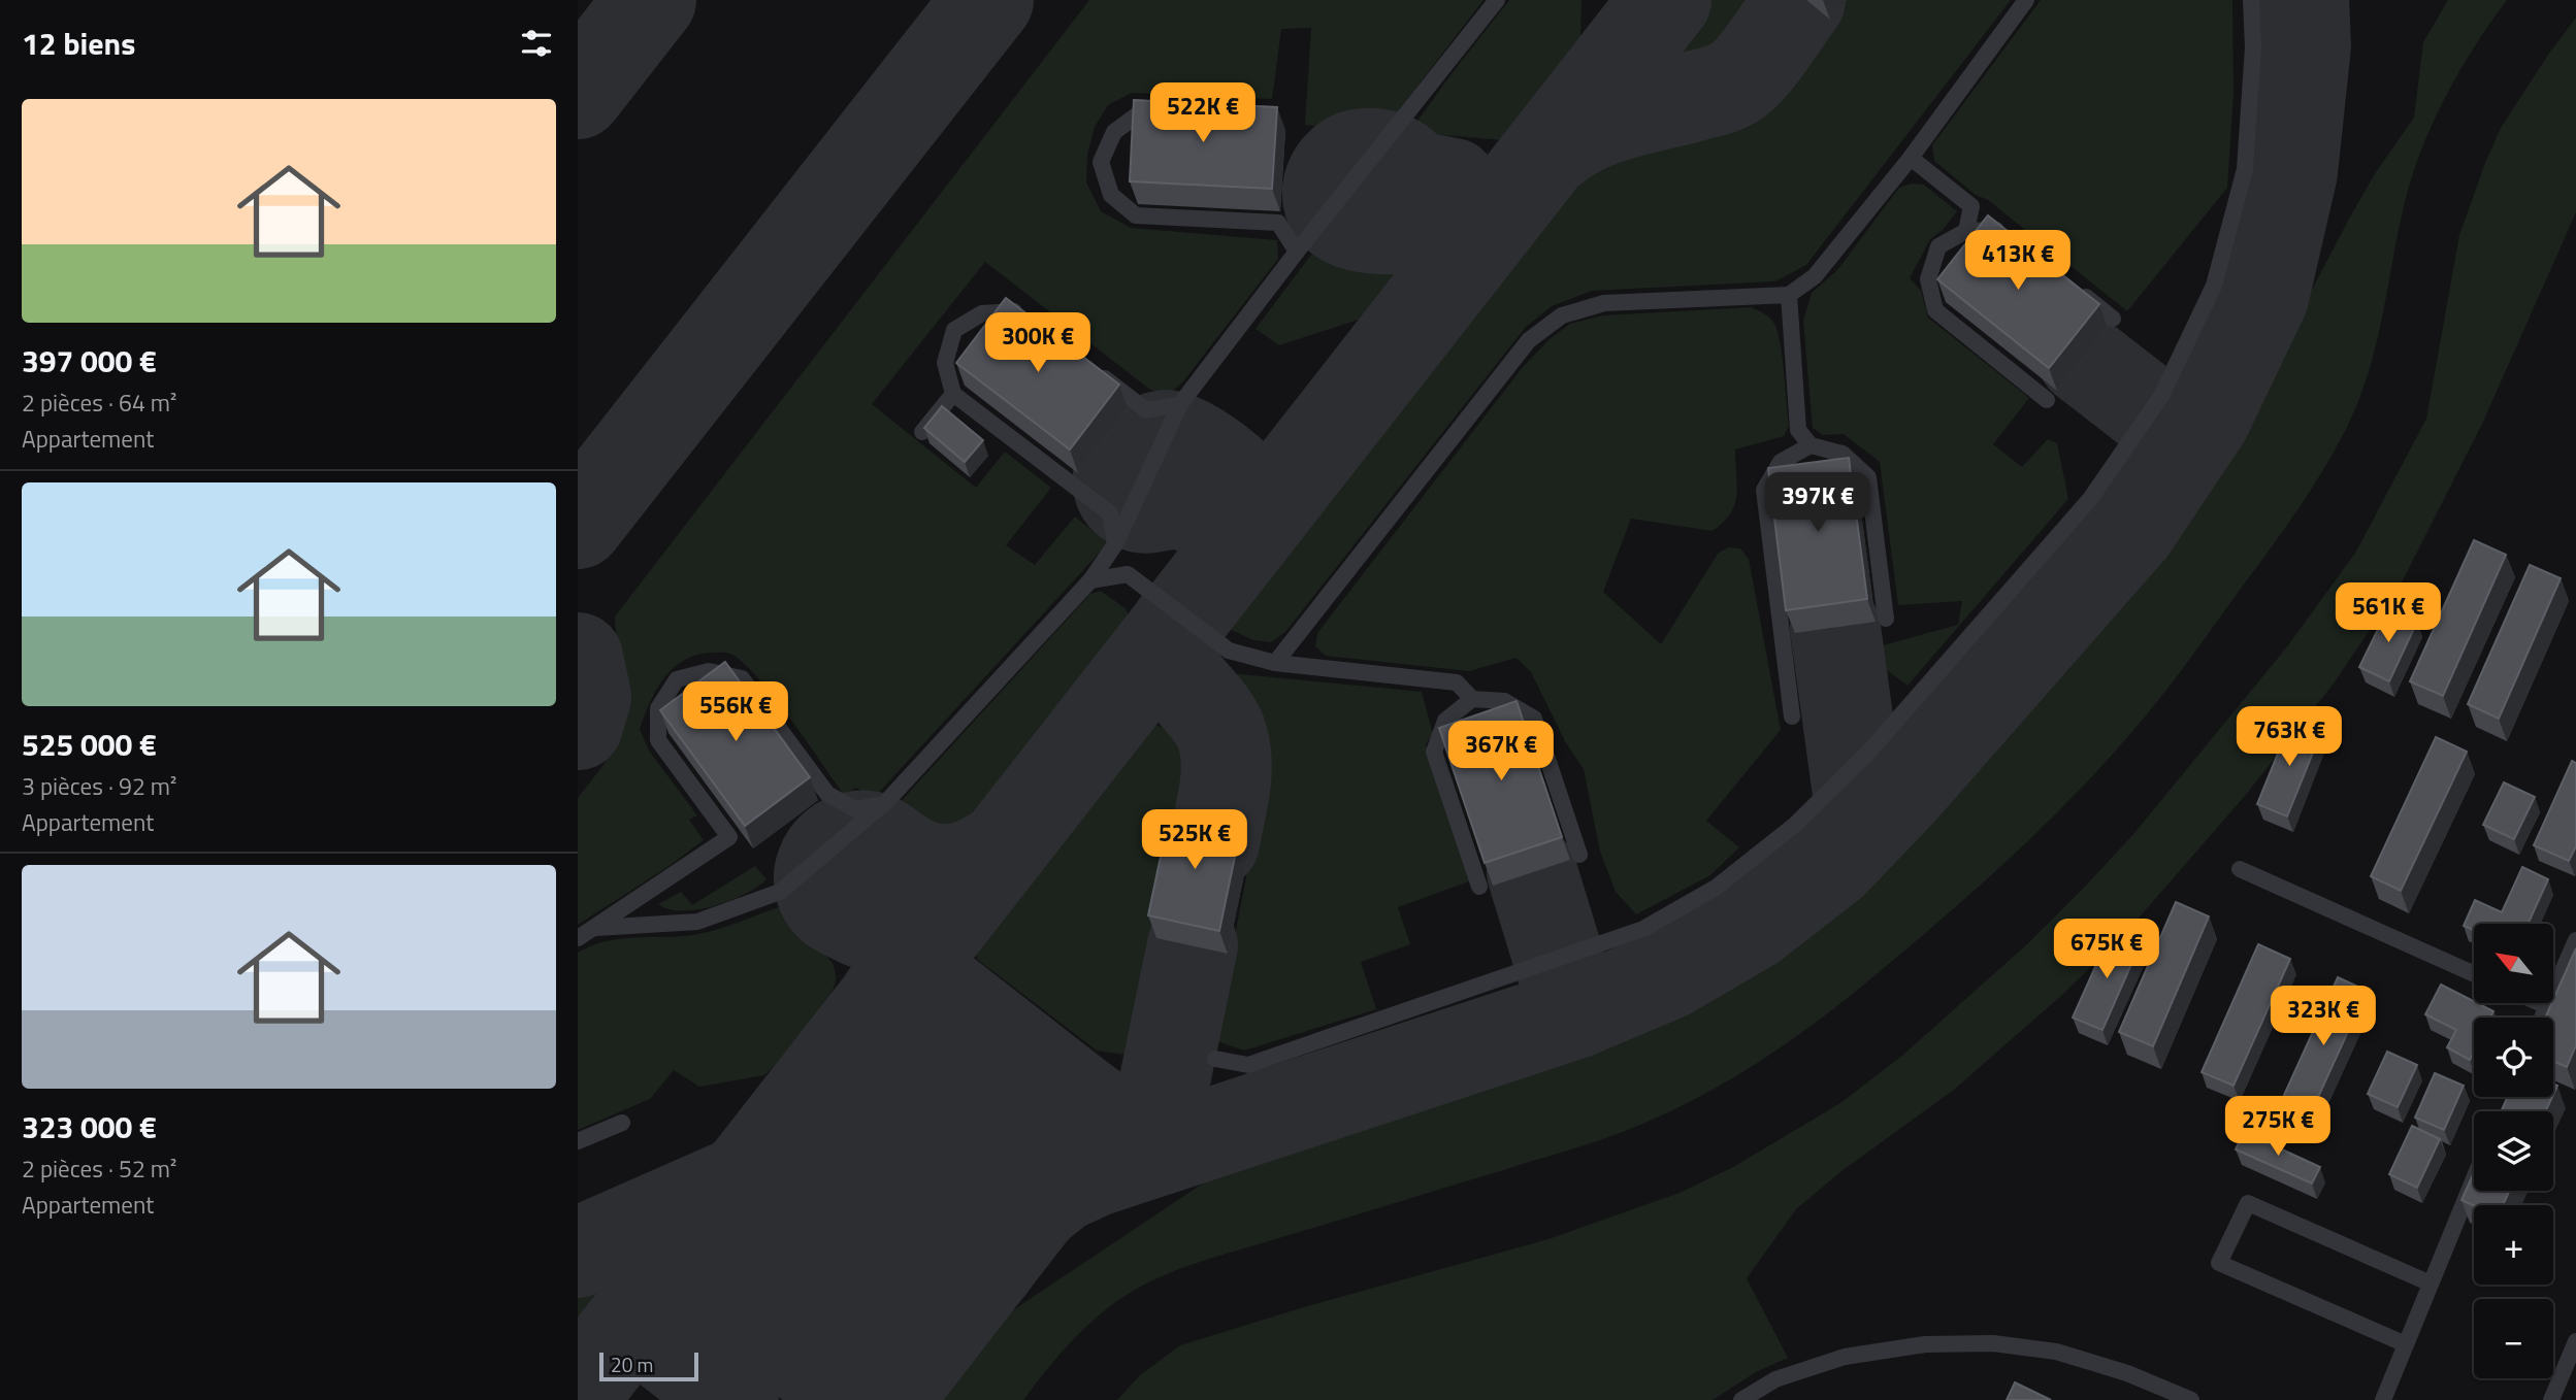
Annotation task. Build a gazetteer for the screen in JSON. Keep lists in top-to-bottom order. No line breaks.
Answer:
{"scale_bar":"20 m","north":"top left","page":{"heading":"12 biens","price":["522K €","413K €","300K €","397K €","561K €","556K €","763K €","367K €","525K €","675K €","323K €","275K €"],"list":[{"name":"397 000 €","note":"2 pièces · 64 m² · Appartement"},{"name":"525 000 €","note":"3 pièces · 92 m² · Appartement"},{"name":"323 000 €","note":"2 pièces · 52 m² · Appartement"}],"map_buttons":["+","−"],"scale":"20 m"}}
